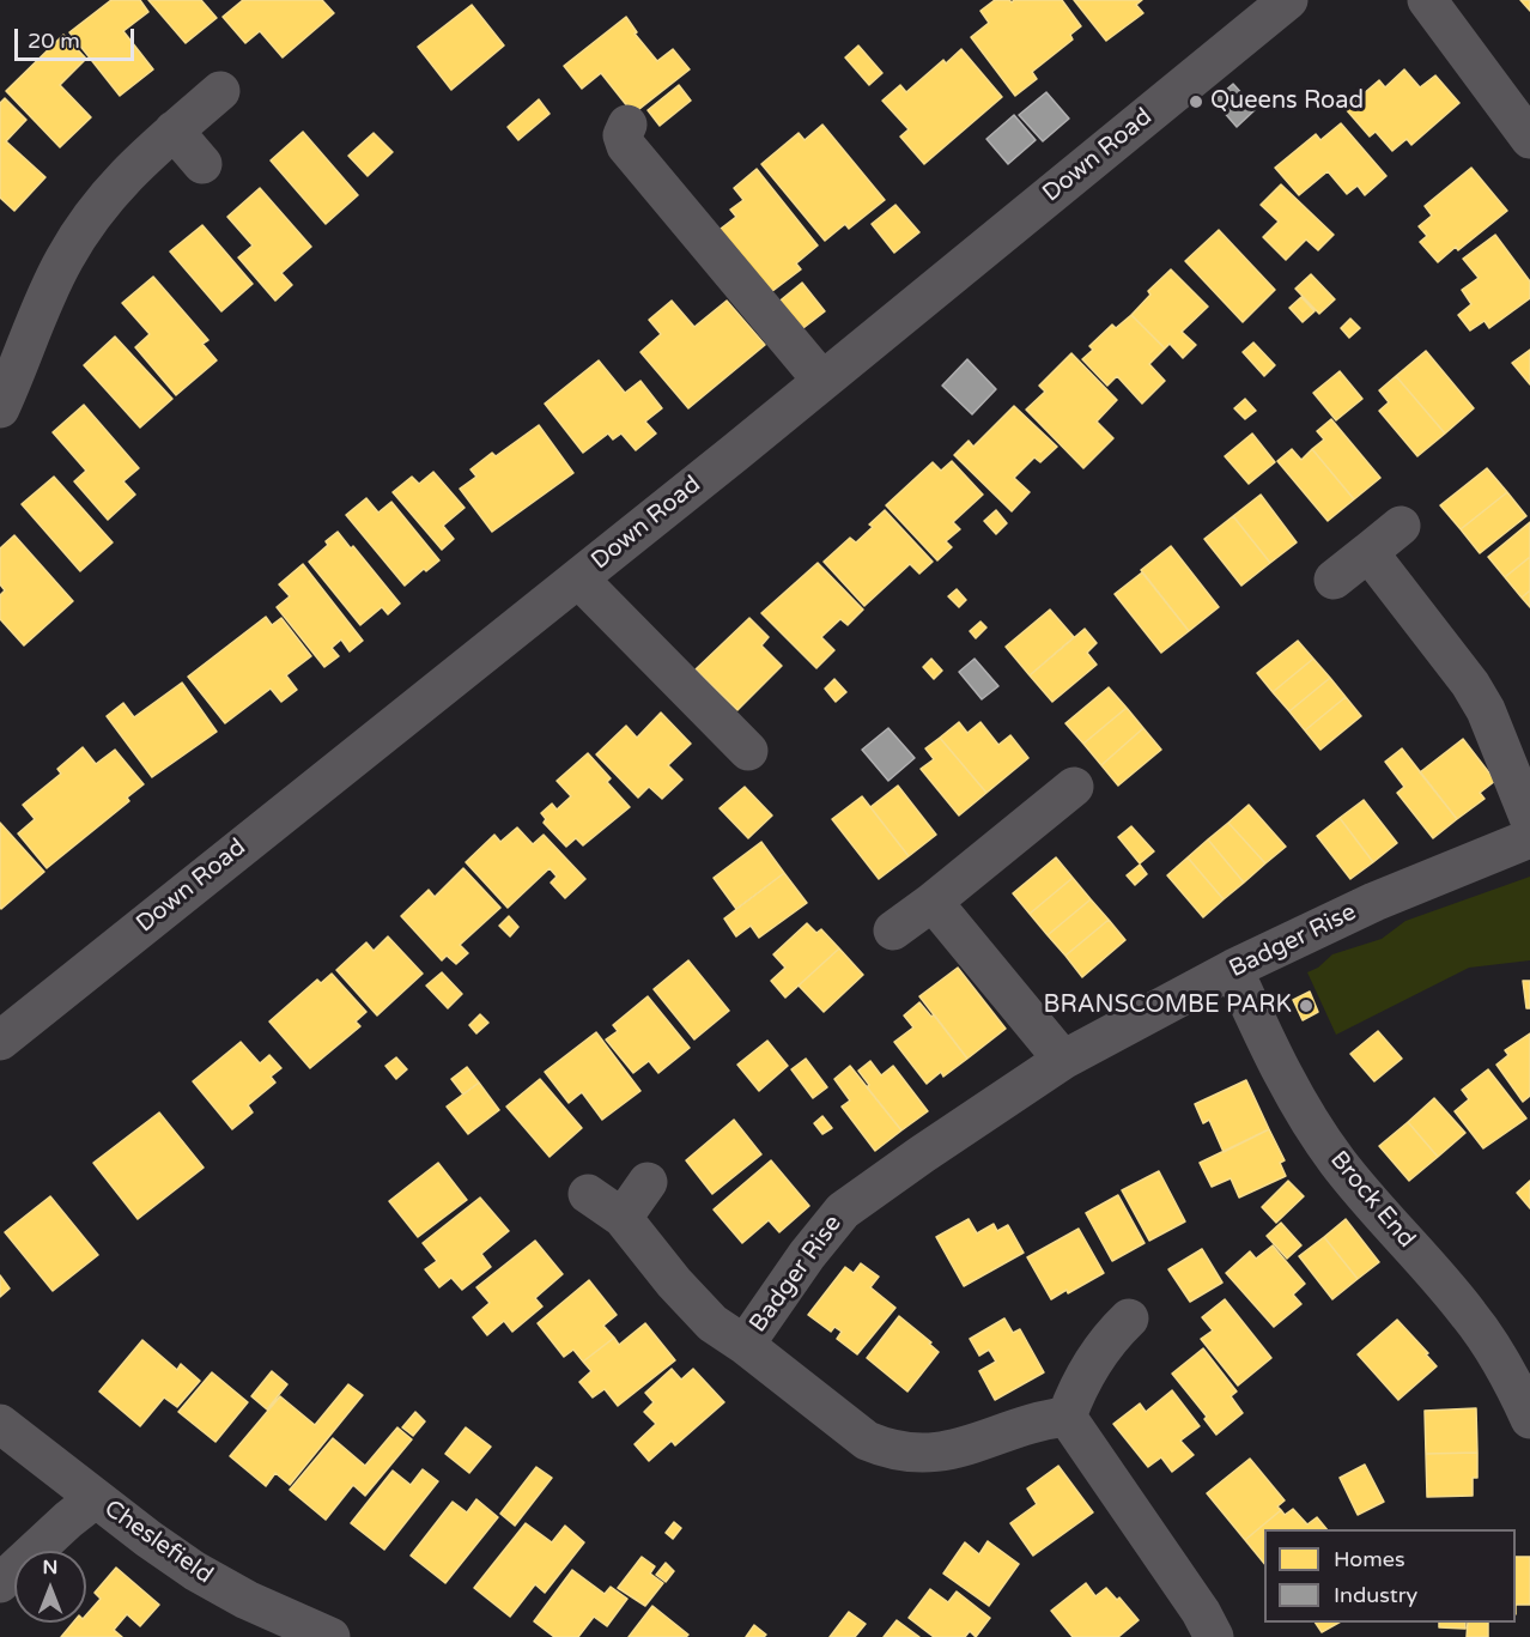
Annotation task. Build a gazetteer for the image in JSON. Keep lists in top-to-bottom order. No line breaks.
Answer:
{"streets":{"street":["Down Road","Badger Rise","Brock End","Cheslefield"]},"crossings":[["Badger Rise","Brock End"]],"places":["Queens Road","BRANSCOMBE PARK"],"legend":["Homes","Industry"],"scale_bar":"20 m","north":"top"}
